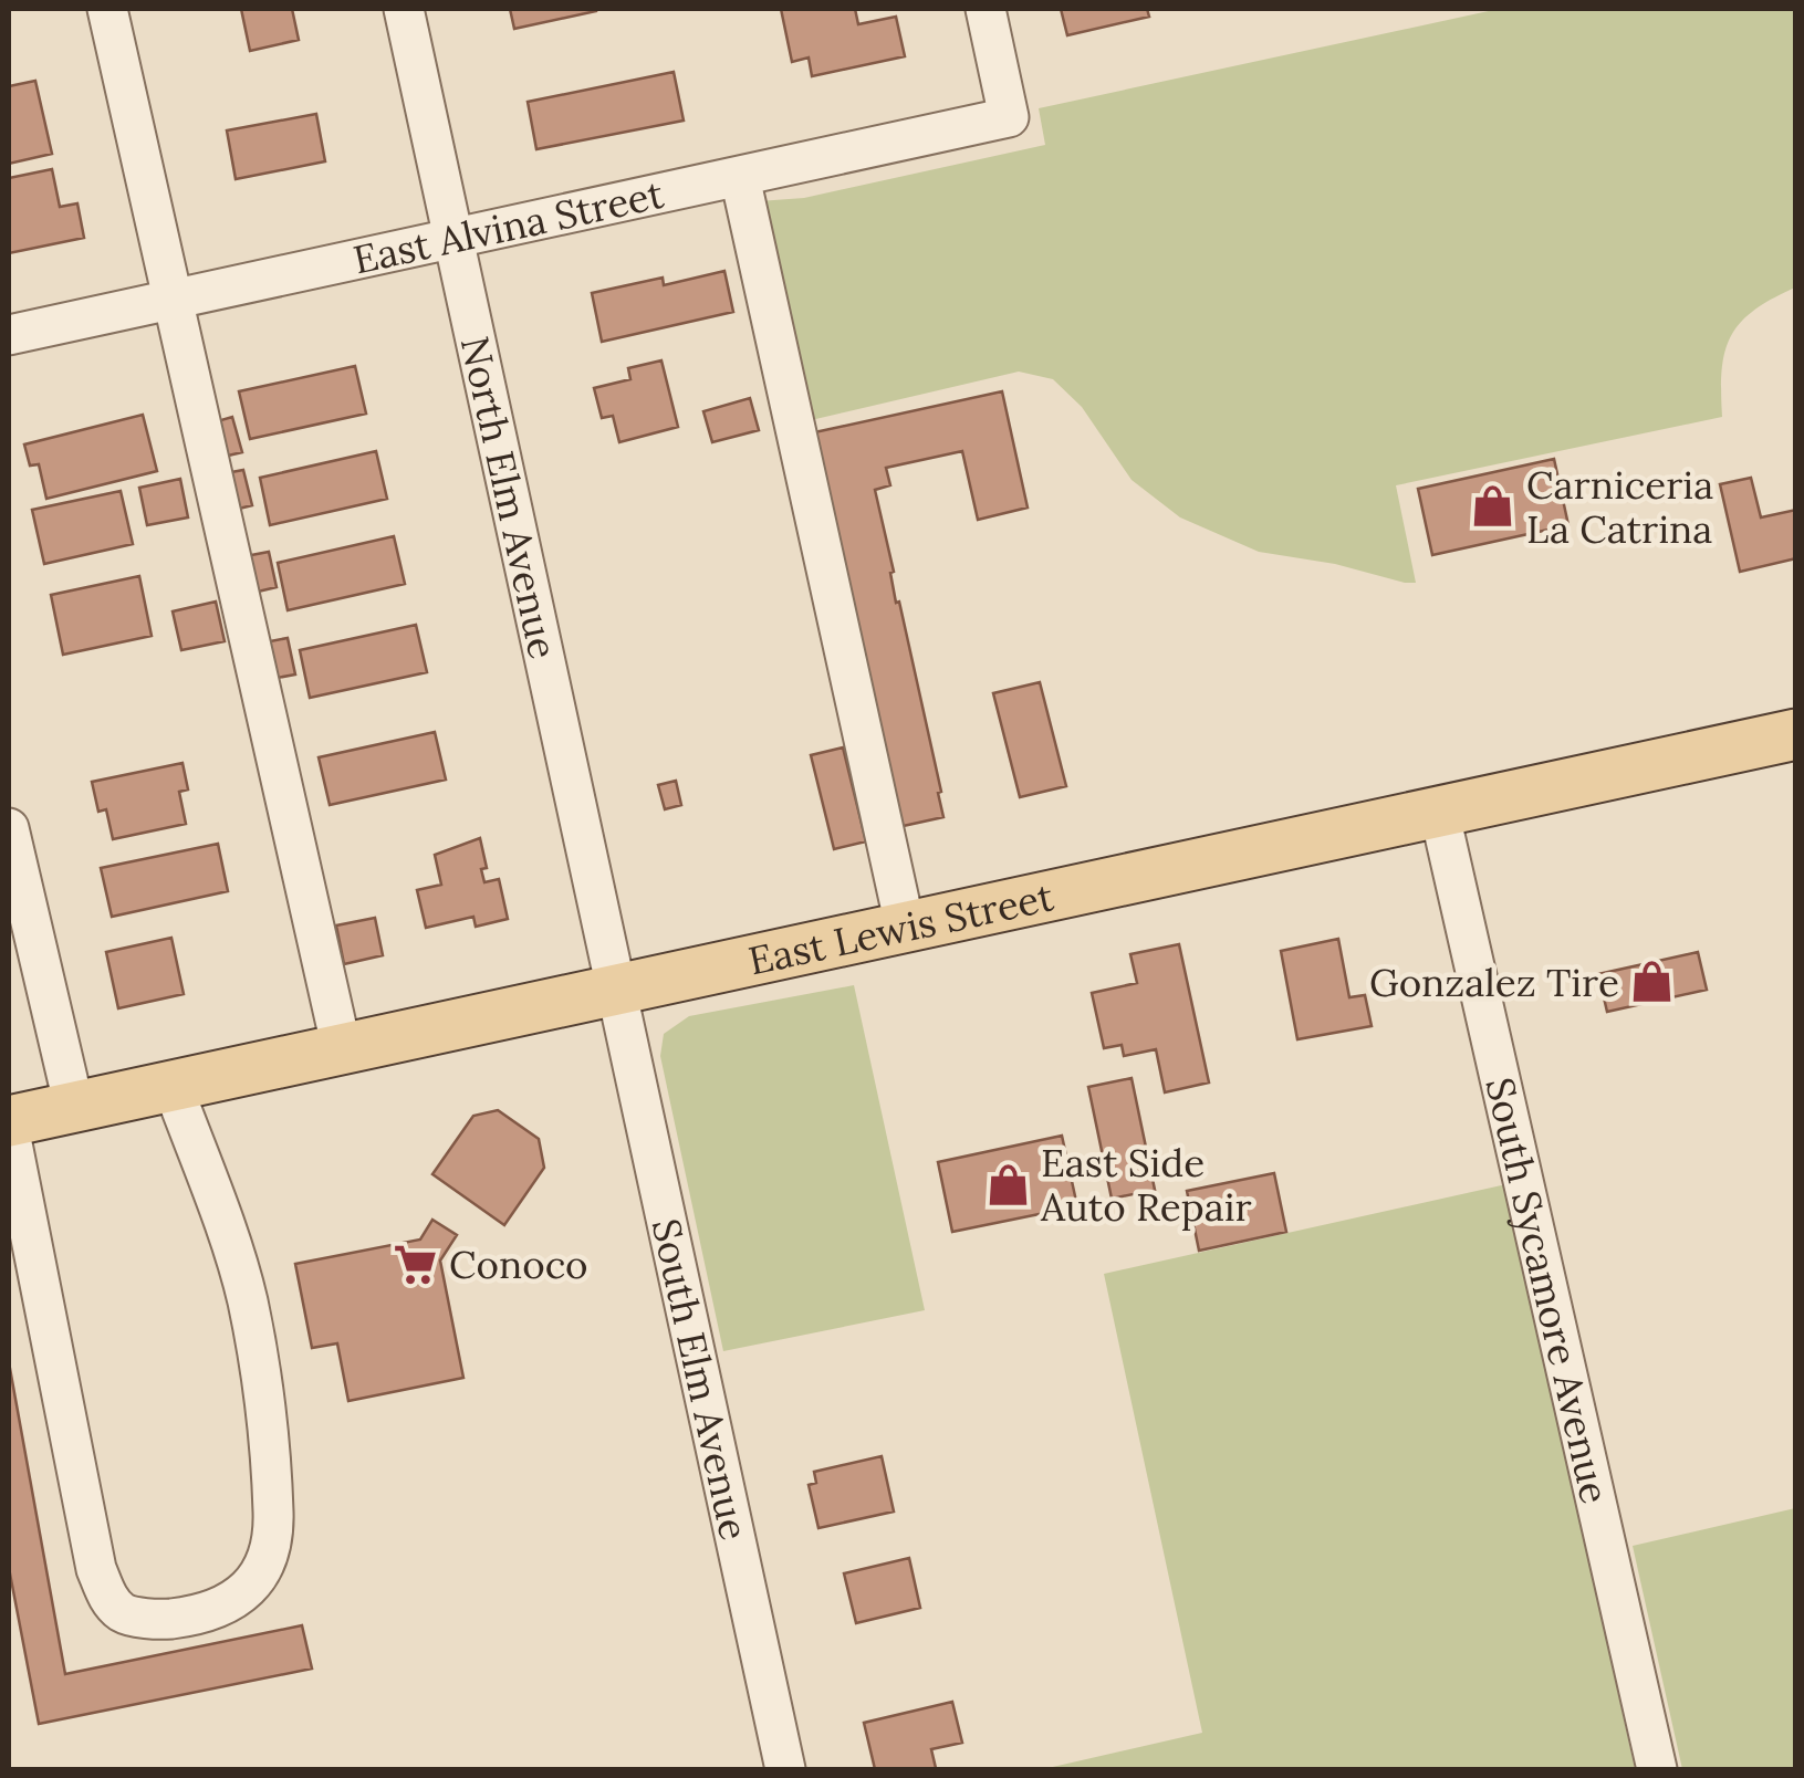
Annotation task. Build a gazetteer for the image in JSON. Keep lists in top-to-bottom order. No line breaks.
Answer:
{"streets":{"main road":["East Lewis Street"],"street":["East Alvina Street","North Elm Avenue","South Sycamore Avenue","South Elm Avenue"]},"crossings":[["East Alvina Street","North Elm Avenue"],["North Elm Avenue","East Lewis Street"],["North Elm Avenue","South Elm Avenue"],["East Lewis Street","South Sycamore Avenue"],["East Lewis Street","South Elm Avenue"]],"places":{"shop":["Carniceria La Catrina","Gonzalez Tire","East Side Auto Repair"],"supermarket":["Conoco"]}}
